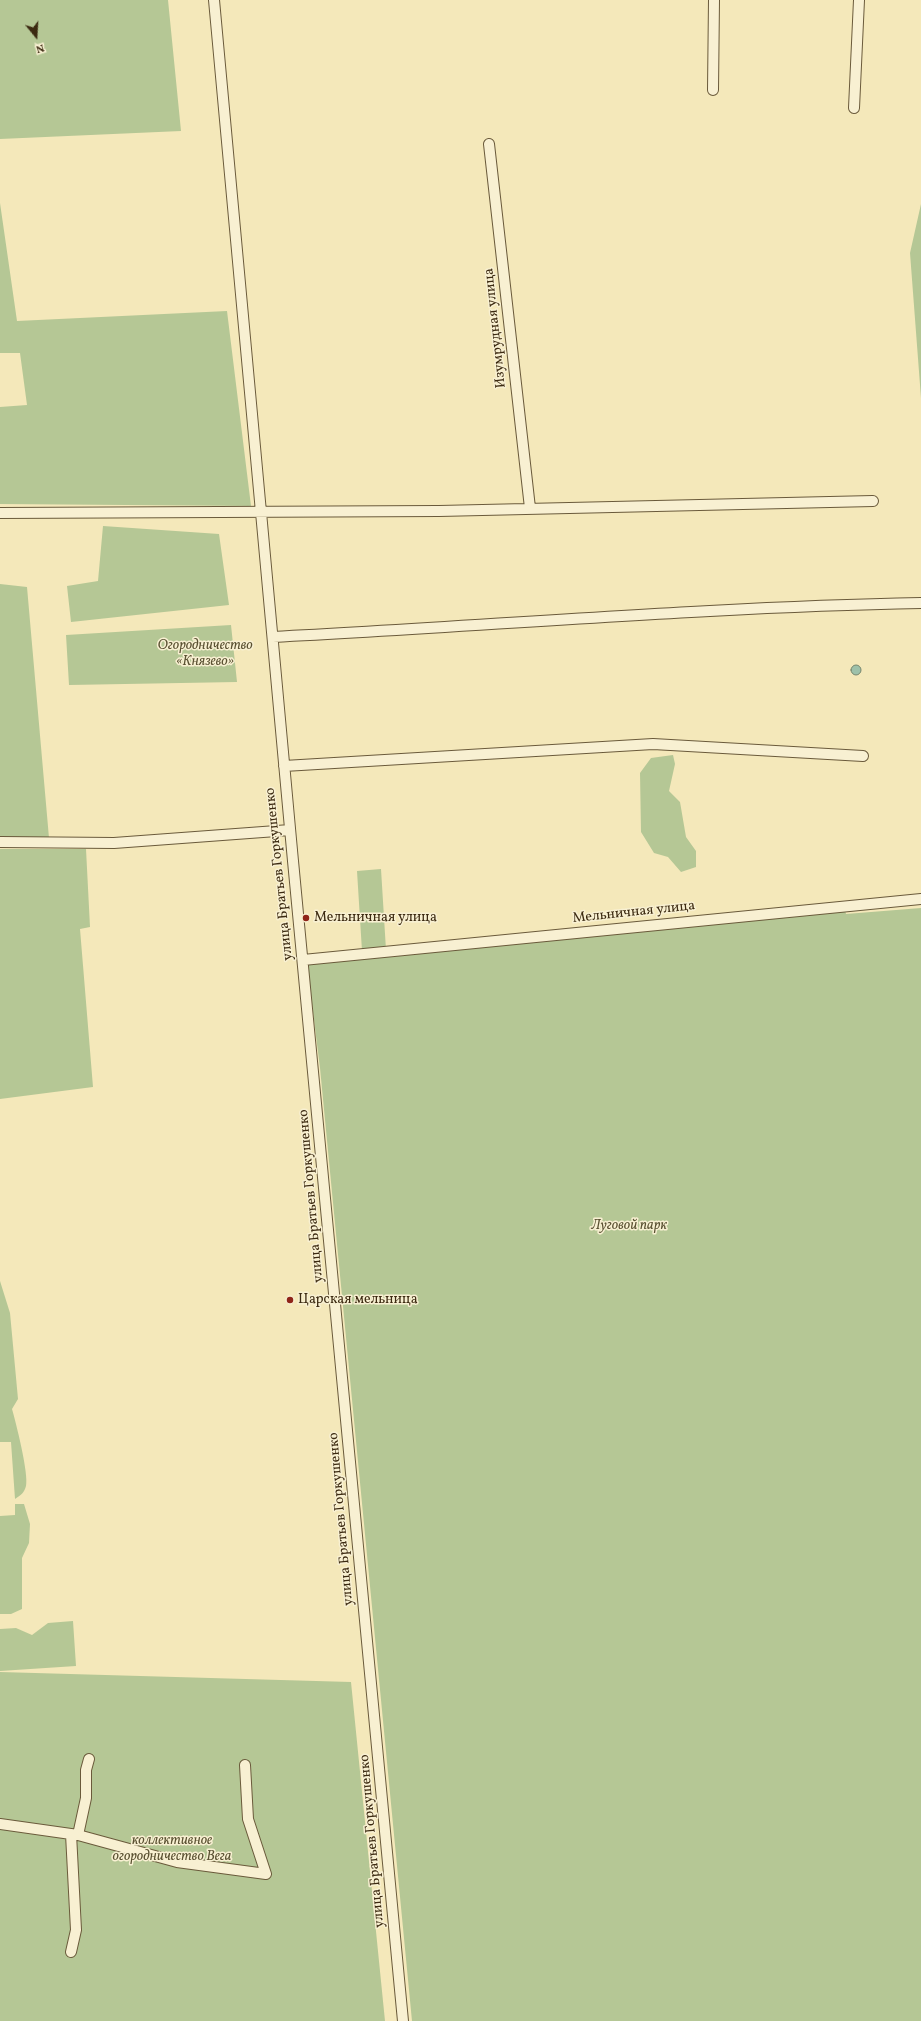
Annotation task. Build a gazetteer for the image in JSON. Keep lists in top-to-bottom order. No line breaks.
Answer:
{"streets":{"street":["Изумрудная улица","улица Братьев Горкушенко","Мельничная улица"]},"crossings":[["улица Братьев Горкушенко","Мельничная улица"]],"parks":["Огородничество «Князево»","Луговой парк","коллективное огородничество Вега"],"places":["Мельничная улица","Царская мельница"],"north":"bottom"}
